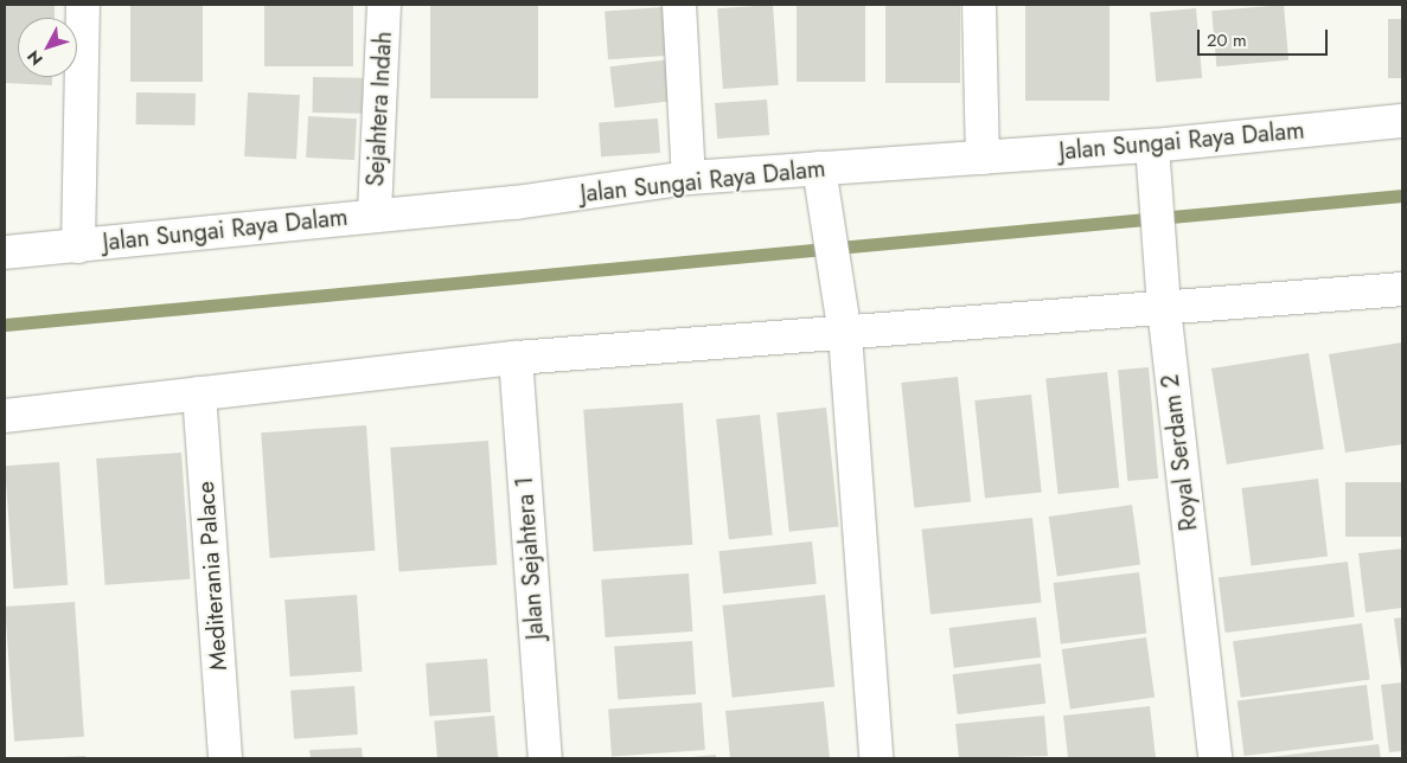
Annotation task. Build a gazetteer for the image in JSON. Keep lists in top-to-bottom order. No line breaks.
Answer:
{"streets":{"street":["Sejahtera Indah","Jalan Sungai Raya Dalam","Royal Serdam 2","Jalan Sejahtera 1","Mediterania Palace"]},"crossings":[["Sejahtera Indah","Jalan Sungai Raya Dalam"],["Jalan Sungai Raya Dalam","Royal Serdam 2"]],"scale_bar":"20 m","north":"bottom left"}
